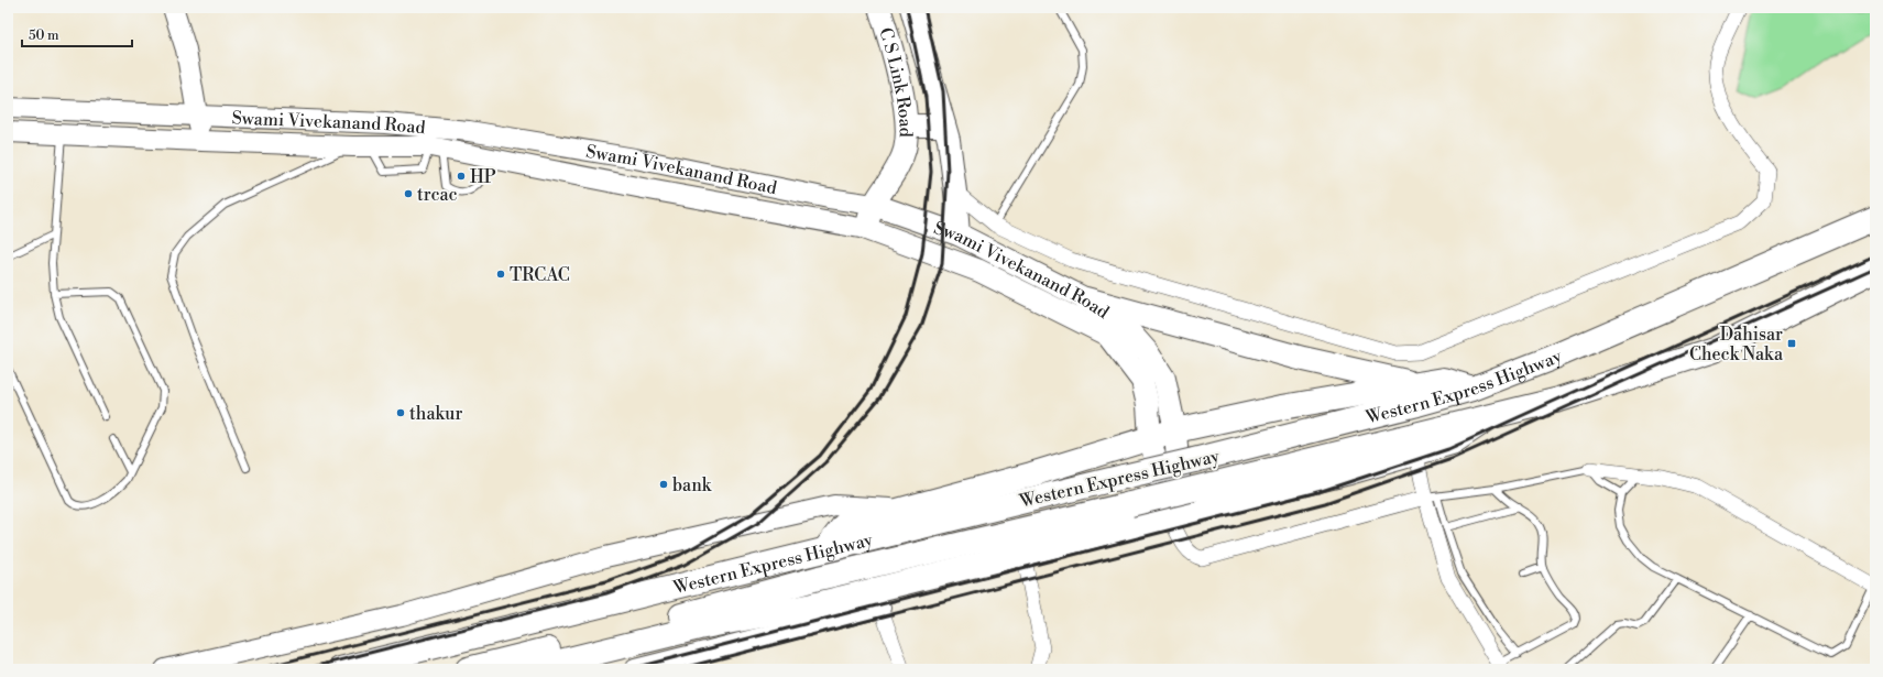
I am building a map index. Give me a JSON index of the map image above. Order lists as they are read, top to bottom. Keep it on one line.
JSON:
{"streets":{"highway":["Western Express Highway"],"main road":["C S Link Road","Swami Vivekanand Road"]},"crossings":[["C S Link Road","Swami Vivekanand Road"]],"places":{"other":["HP","trcac","TRCAC","thakur","bank"],"transit":["Dahisar Check Naka"]},"scale_bar":"50 m"}
